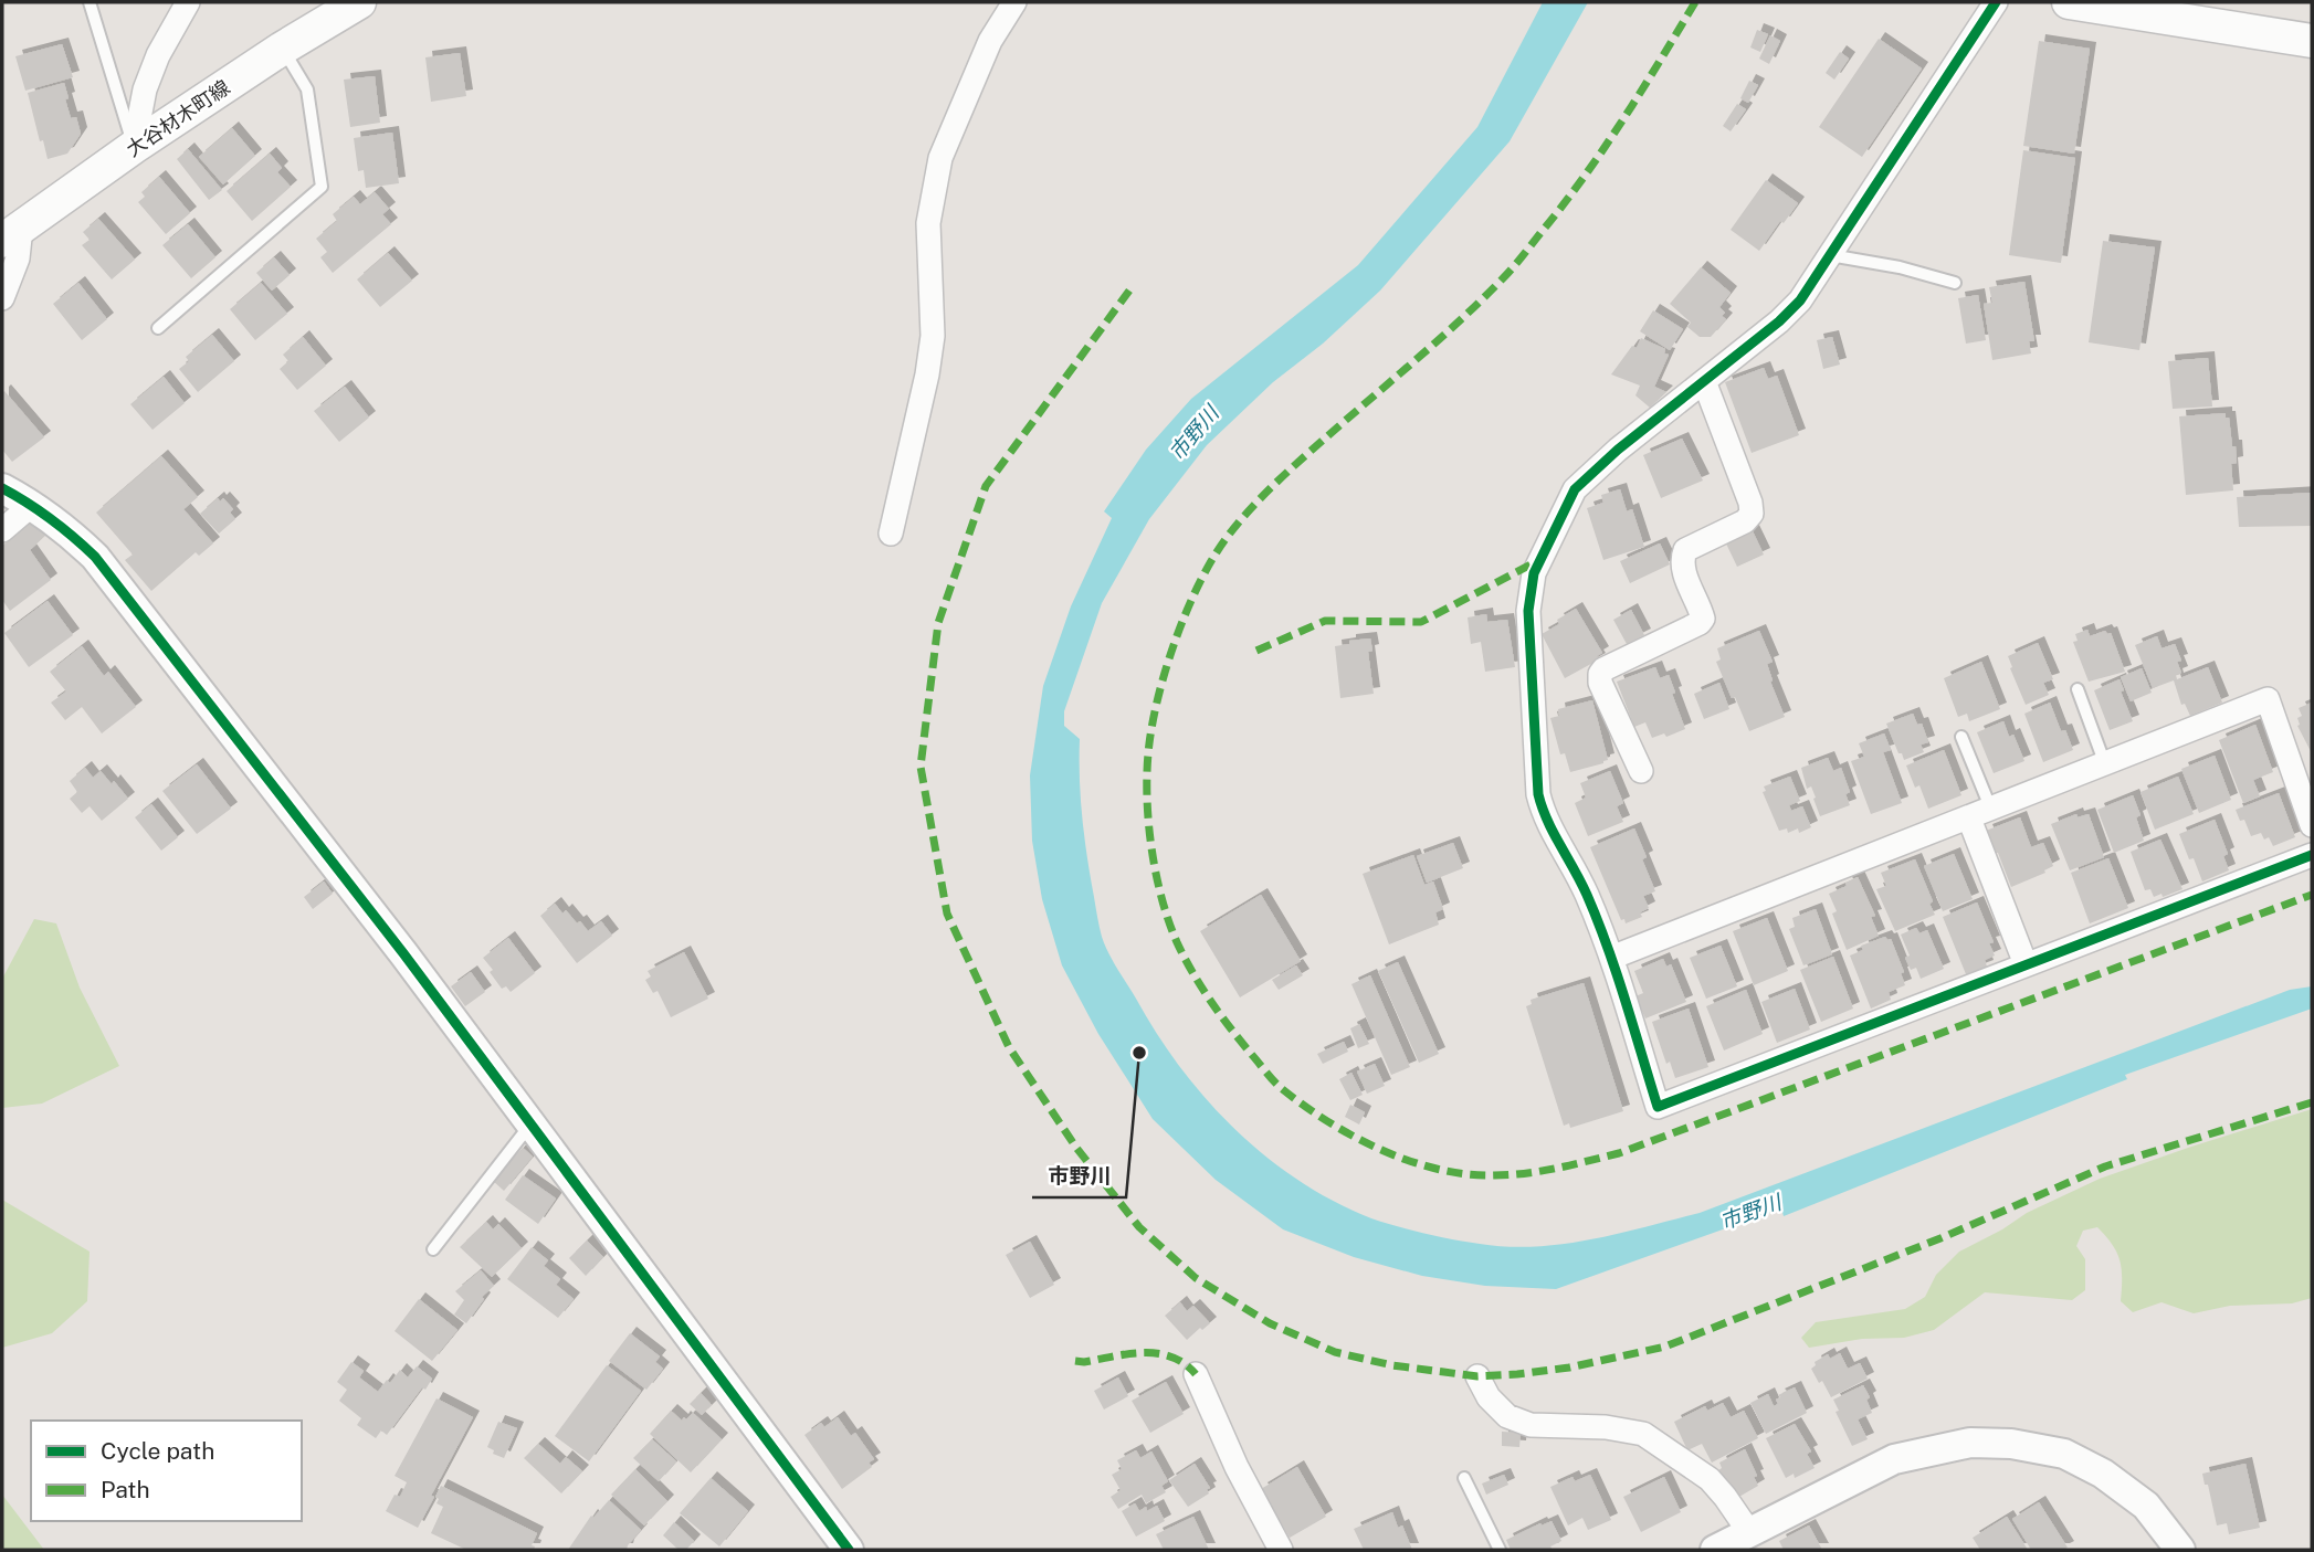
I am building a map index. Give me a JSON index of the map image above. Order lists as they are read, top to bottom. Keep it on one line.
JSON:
{"streets":{"main road":["大谷材木町線"]},"water":["市野川"],"places":["市野川"],"legend":["Cycle path","Path"]}
